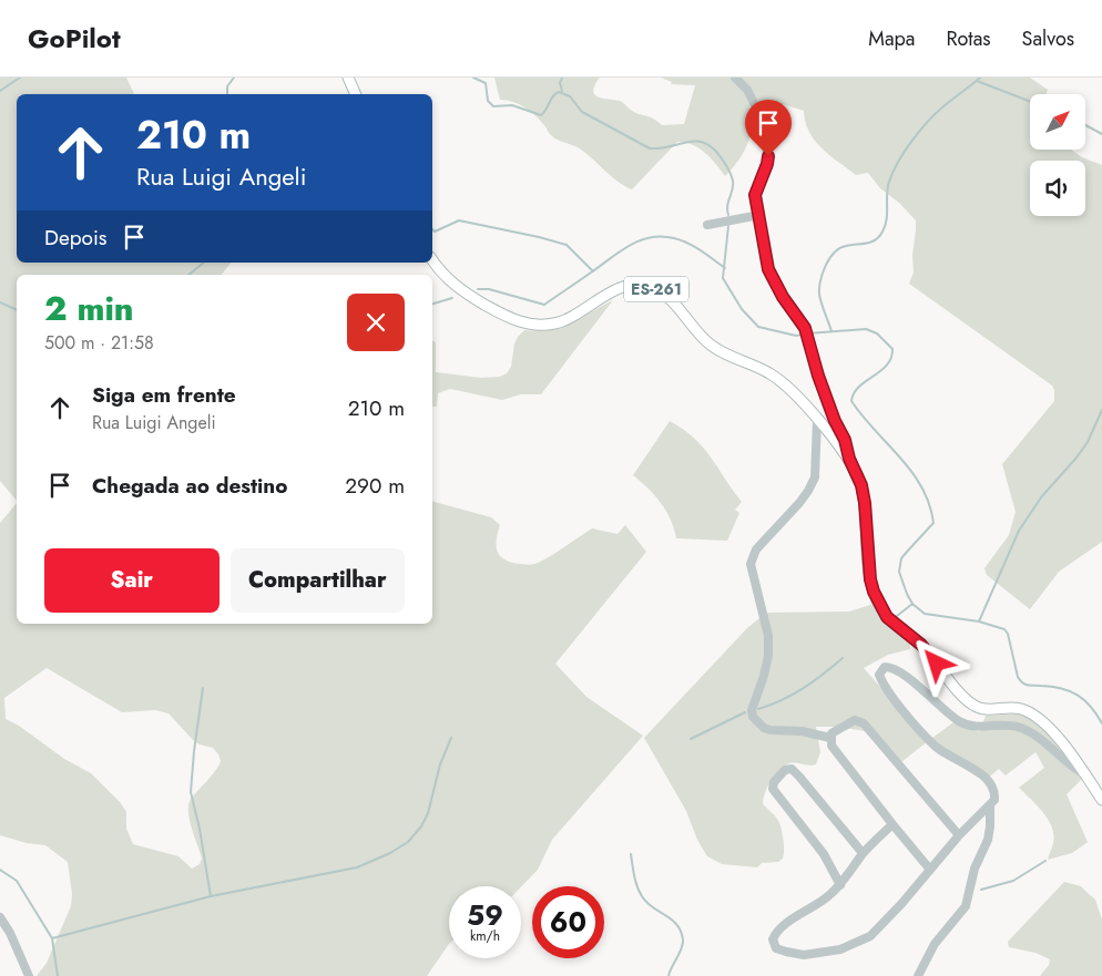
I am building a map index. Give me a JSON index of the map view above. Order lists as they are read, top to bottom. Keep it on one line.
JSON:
{"streets":{"main road":["ES-261"]},"north":"top right","page":{"header":"GoPilot","nav":["Mapa","Rotas","Salvos"],"turn":["210 m","Rua Luigi Angeli"],"then":"Depois","heading":["2 min","500 m · 21:58"],"list":[{"name":"Siga em frente","note":"Rua Luigi Angeli","value":"210 m"},{"name":"Chegada ao destino","value":"290 m"}],"buttons":["Sair","Compartilhar"],"speed":"59 km/h","limit":"60"}}
